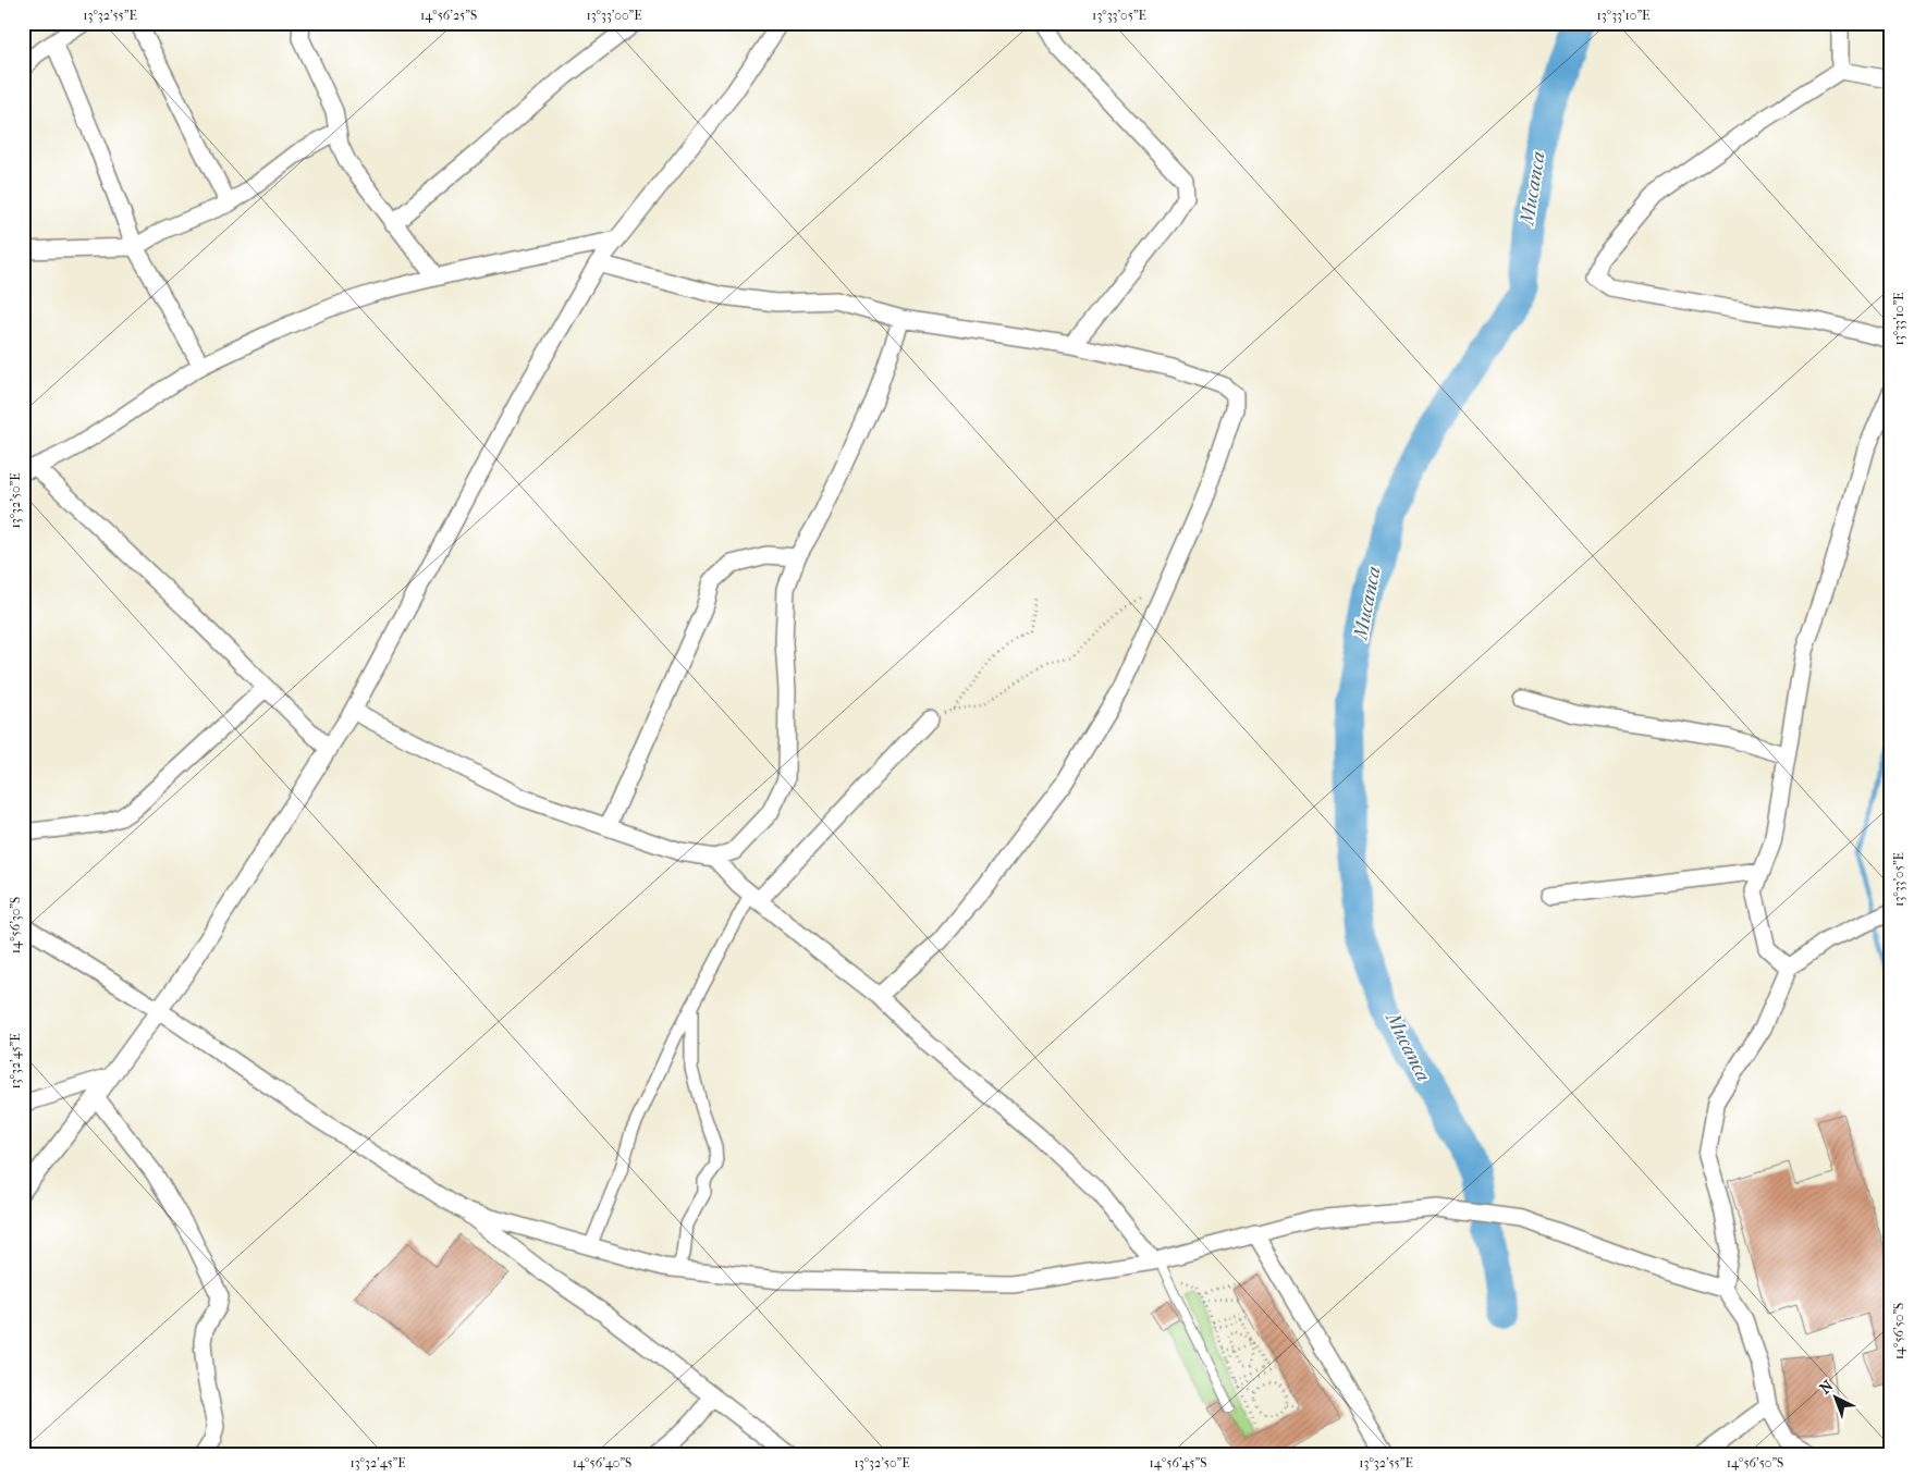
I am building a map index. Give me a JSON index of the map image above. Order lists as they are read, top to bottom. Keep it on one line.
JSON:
{"water":["Mucanca"],"north":"top left","coordinates":["13°32'55\"E","14°56'25\"S","13°33'00\"E","13°33'05\"E","13°33'10\"E","13°32'50\"E","14°56'30\"S","13°32'45\"E","14°56'50\"S","14°56'40\"S","14°56'45\"S"]}
